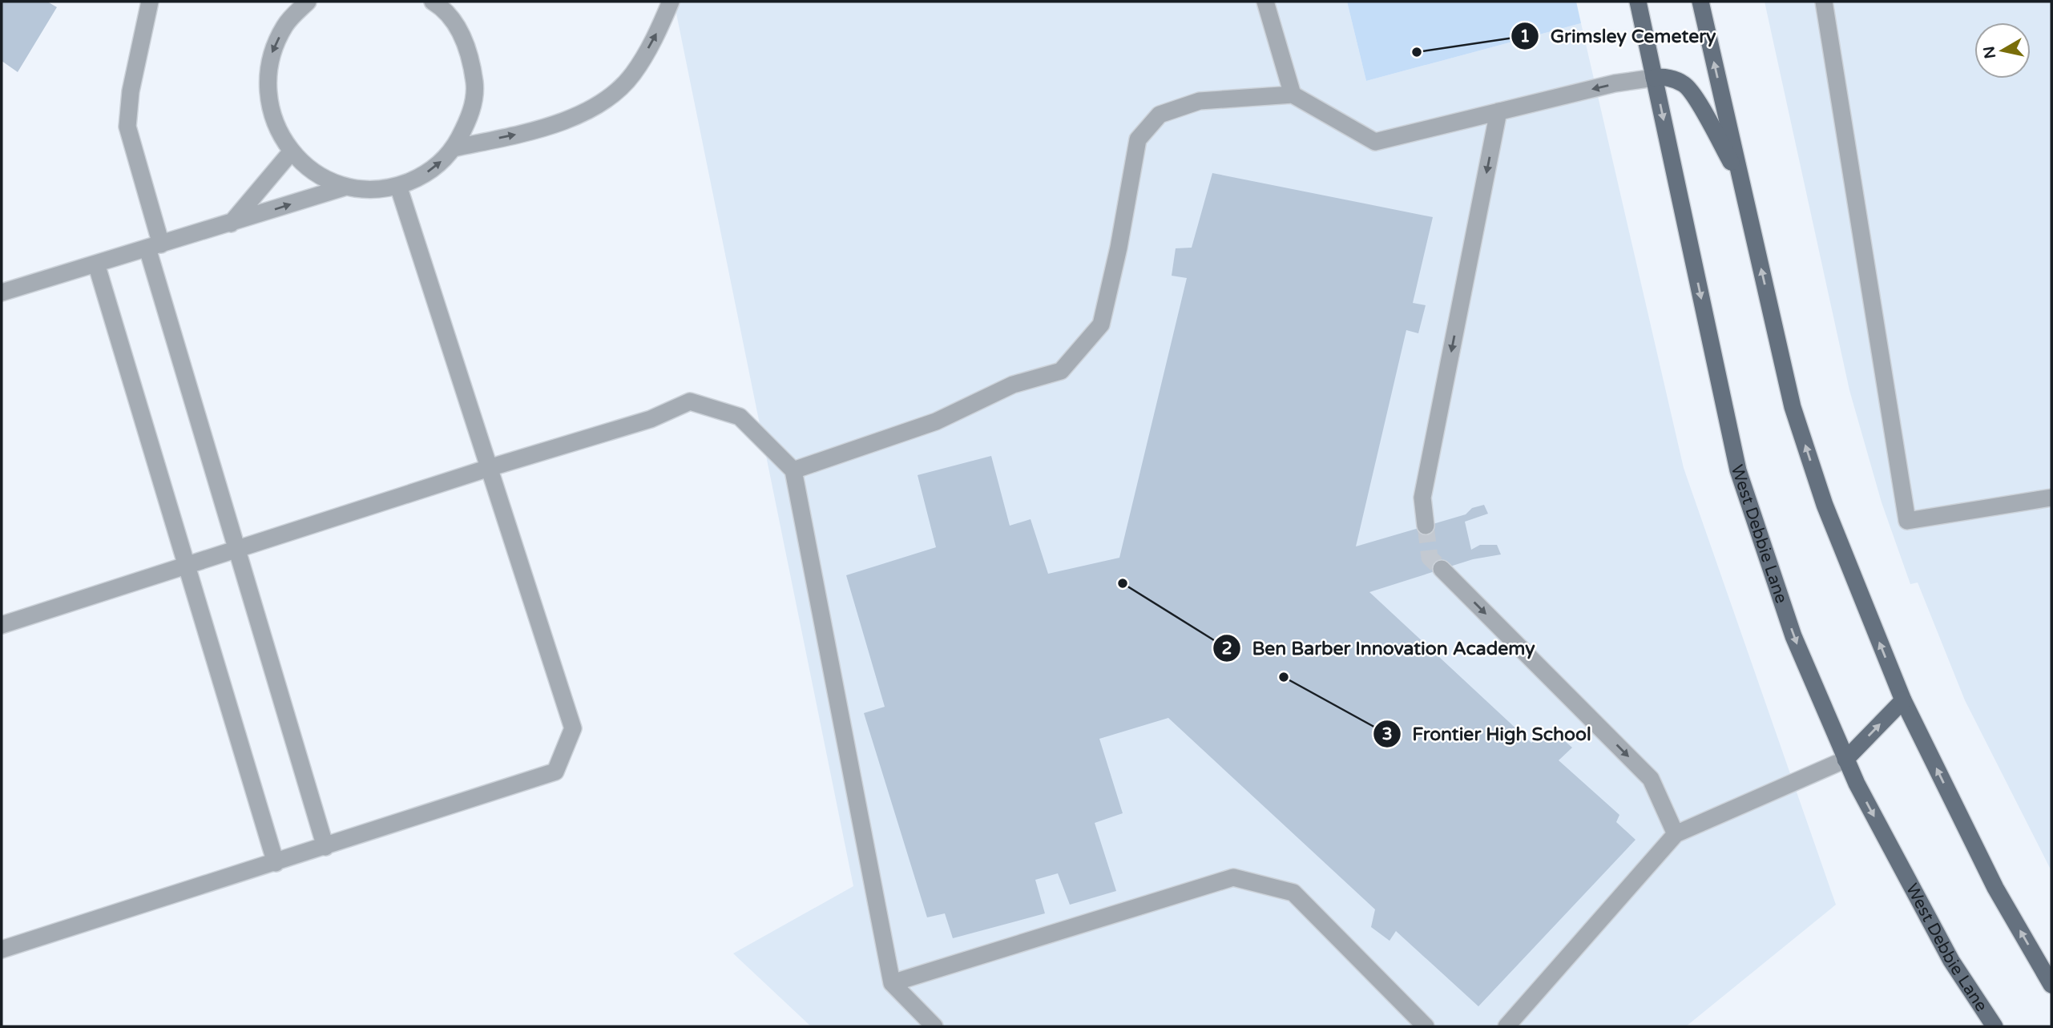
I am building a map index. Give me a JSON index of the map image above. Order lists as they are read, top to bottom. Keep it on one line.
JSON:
{"streets":{"main road":["West Debbie Lane"]},"places":["Grimsley Cemetery","Ben Barber Innovation Academy","Frontier High School"],"north":"left"}
